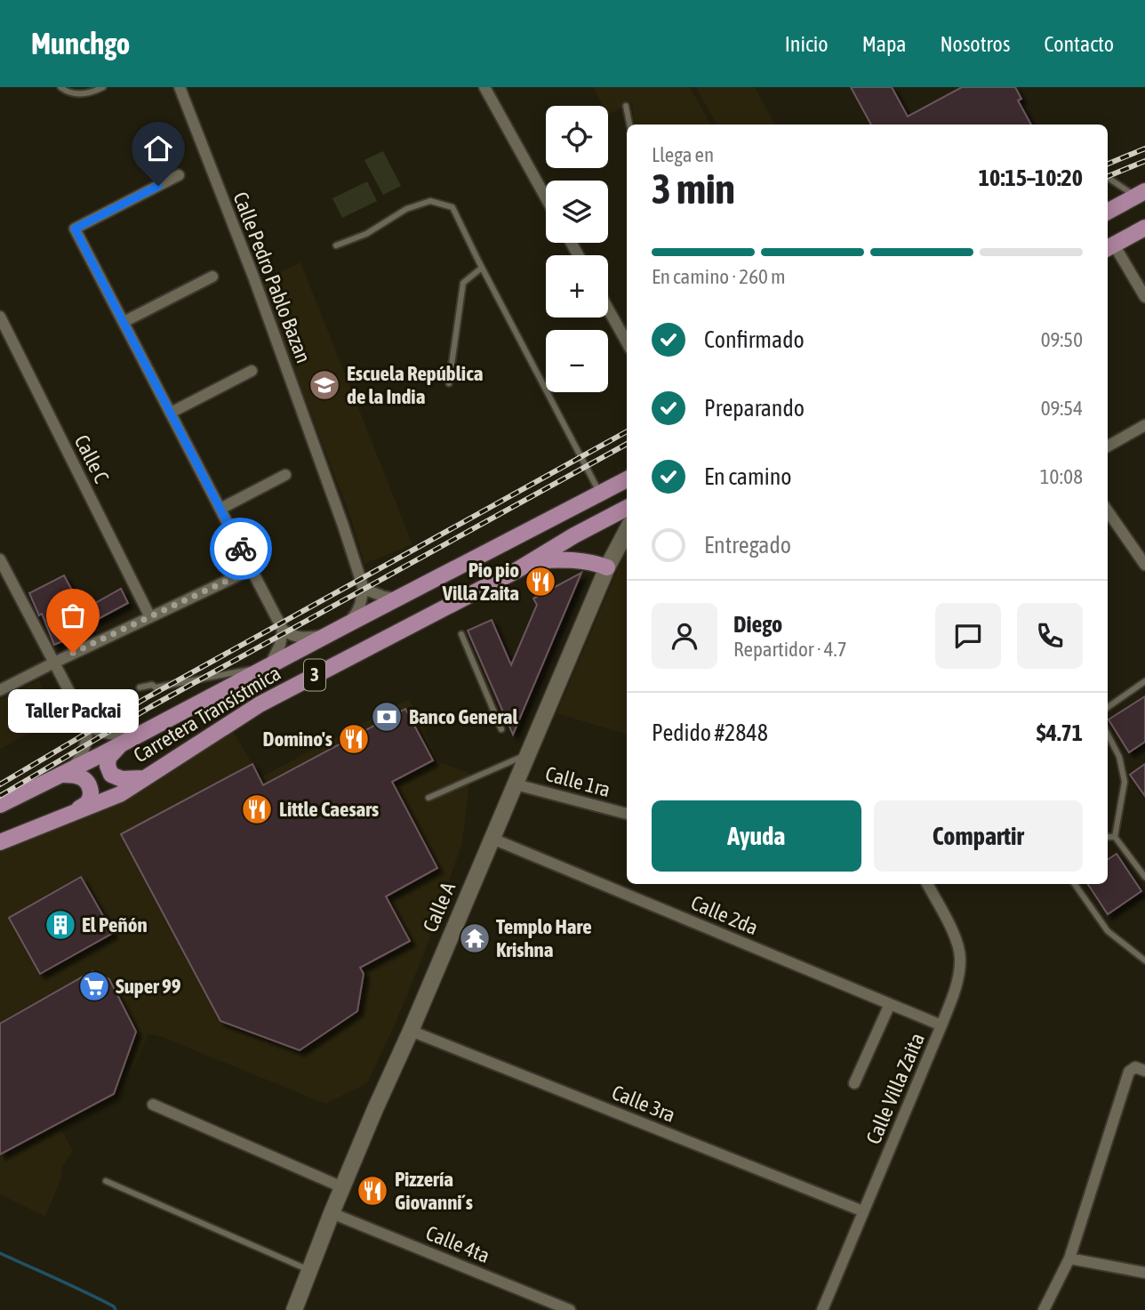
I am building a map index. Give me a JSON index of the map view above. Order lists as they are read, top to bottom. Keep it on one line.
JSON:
{"streets":{"main road":["3","Carretera Transístmica"],"street":["Calle Pedro Pablo Bazan","Calle C","Calle 1ra","Calle A","Calle 2da","Calle Villa Zaita","Calle 3ra","Calle 4ta"]},"crossings":[["Calle 1ra","Calle A"],["Calle A","Calle 2da"],["Calle A","Calle 3ra"],["Calle A","Calle 4ta"],["Calle 2da","Calle Villa Zaita"],["Calle Villa Zaita","Calle 3ra"]],"places":{"school or university":["Escuela República de la India"],"restaurant":["Pio pio Villa Zaita","Domino's","Little Caesars","Pizzería Giovanni´s"],"other":["Taller Packai"],"bank":["Banco General"],"building":["El Peñón"],"temple":["Templo Hare Krishna"],"supermarket":["Super 99"]},"page":{"header":"Munchgo","nav":["Inicio","Mapa","Nosotros","Contacto"],"map_buttons":["+","−"],"heading":["3 min","Llega en","10:15–10:20"],"panel":["Diego","Repartidor · 4.7","Pedido #2848","$4.71"],"bar":"En camino · 260 m","list":[["Confirmado","09:50"],["Preparando","09:54"],["En camino","10:08"],"Entregado"],"bubble":"Taller Packai","buttons":["Ayuda","Compartir"]}}
